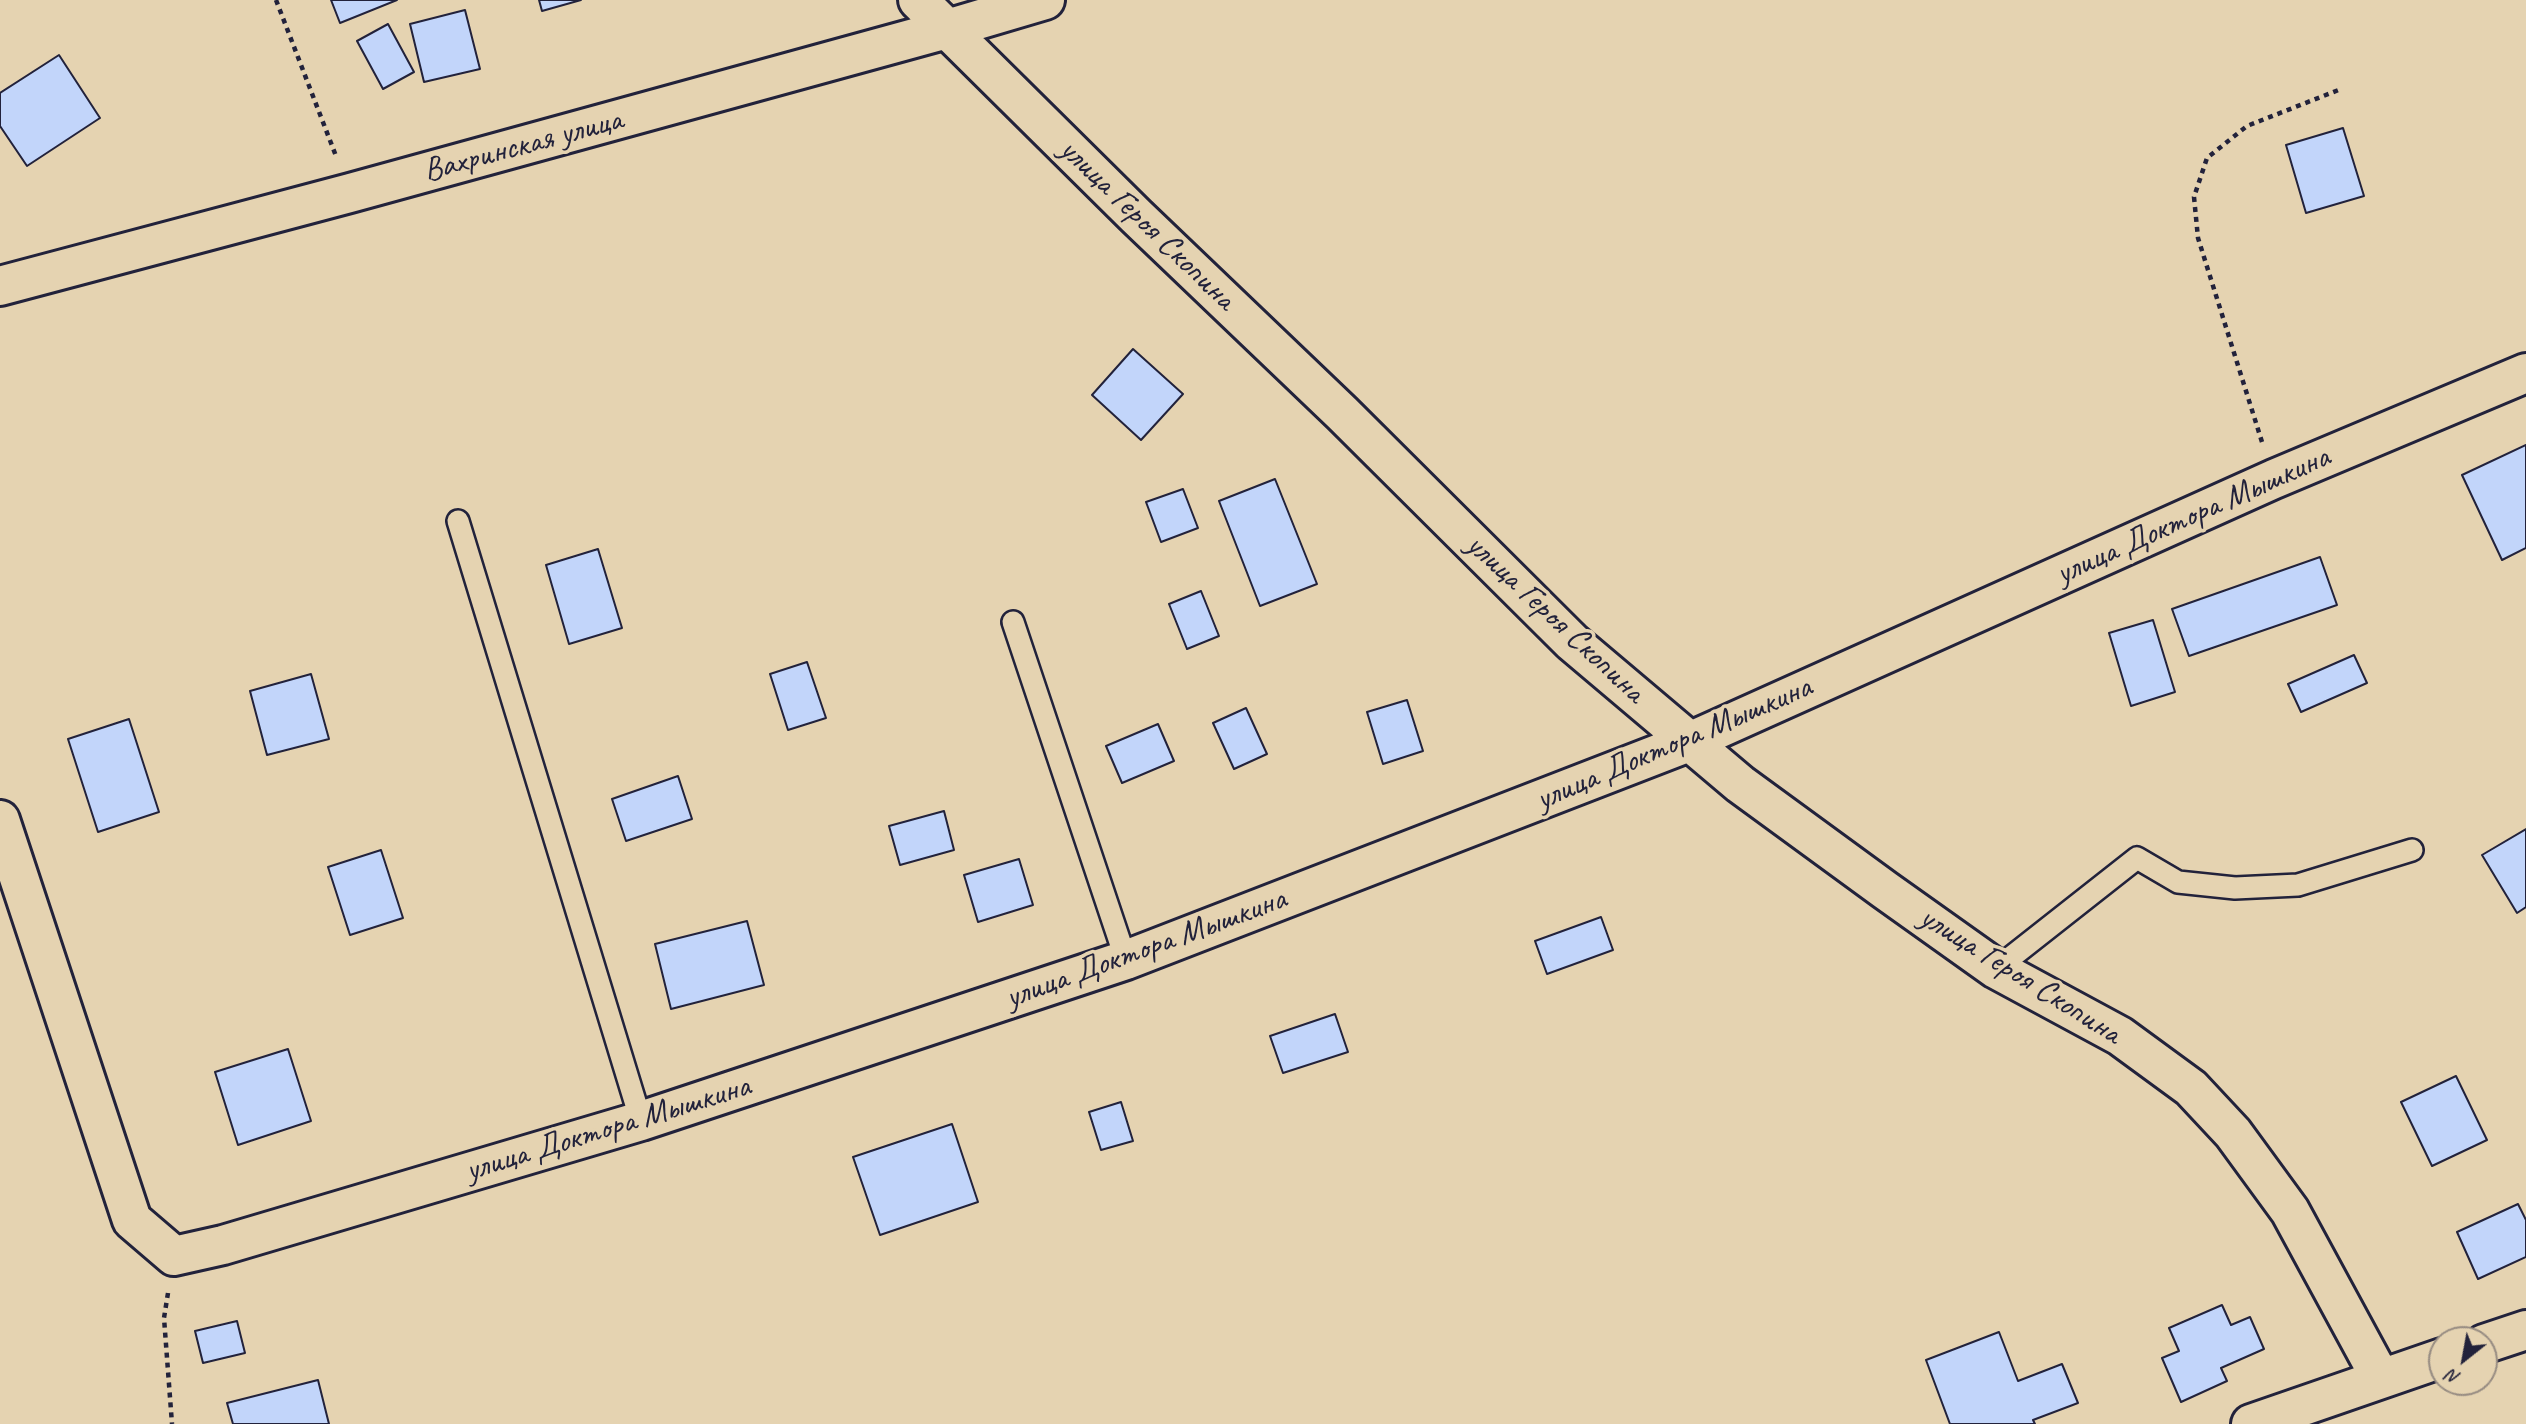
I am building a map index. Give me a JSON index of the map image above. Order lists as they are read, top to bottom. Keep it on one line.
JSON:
{"streets":{"street":["Вахринская улица","улица Героя Скопина","улица Доктора Мышкина"]},"crossings":[["Вахринская улица","улица Героя Скопина"],["улица Героя Скопина","улица Доктора Мышкина"]],"north":"bottom left"}
